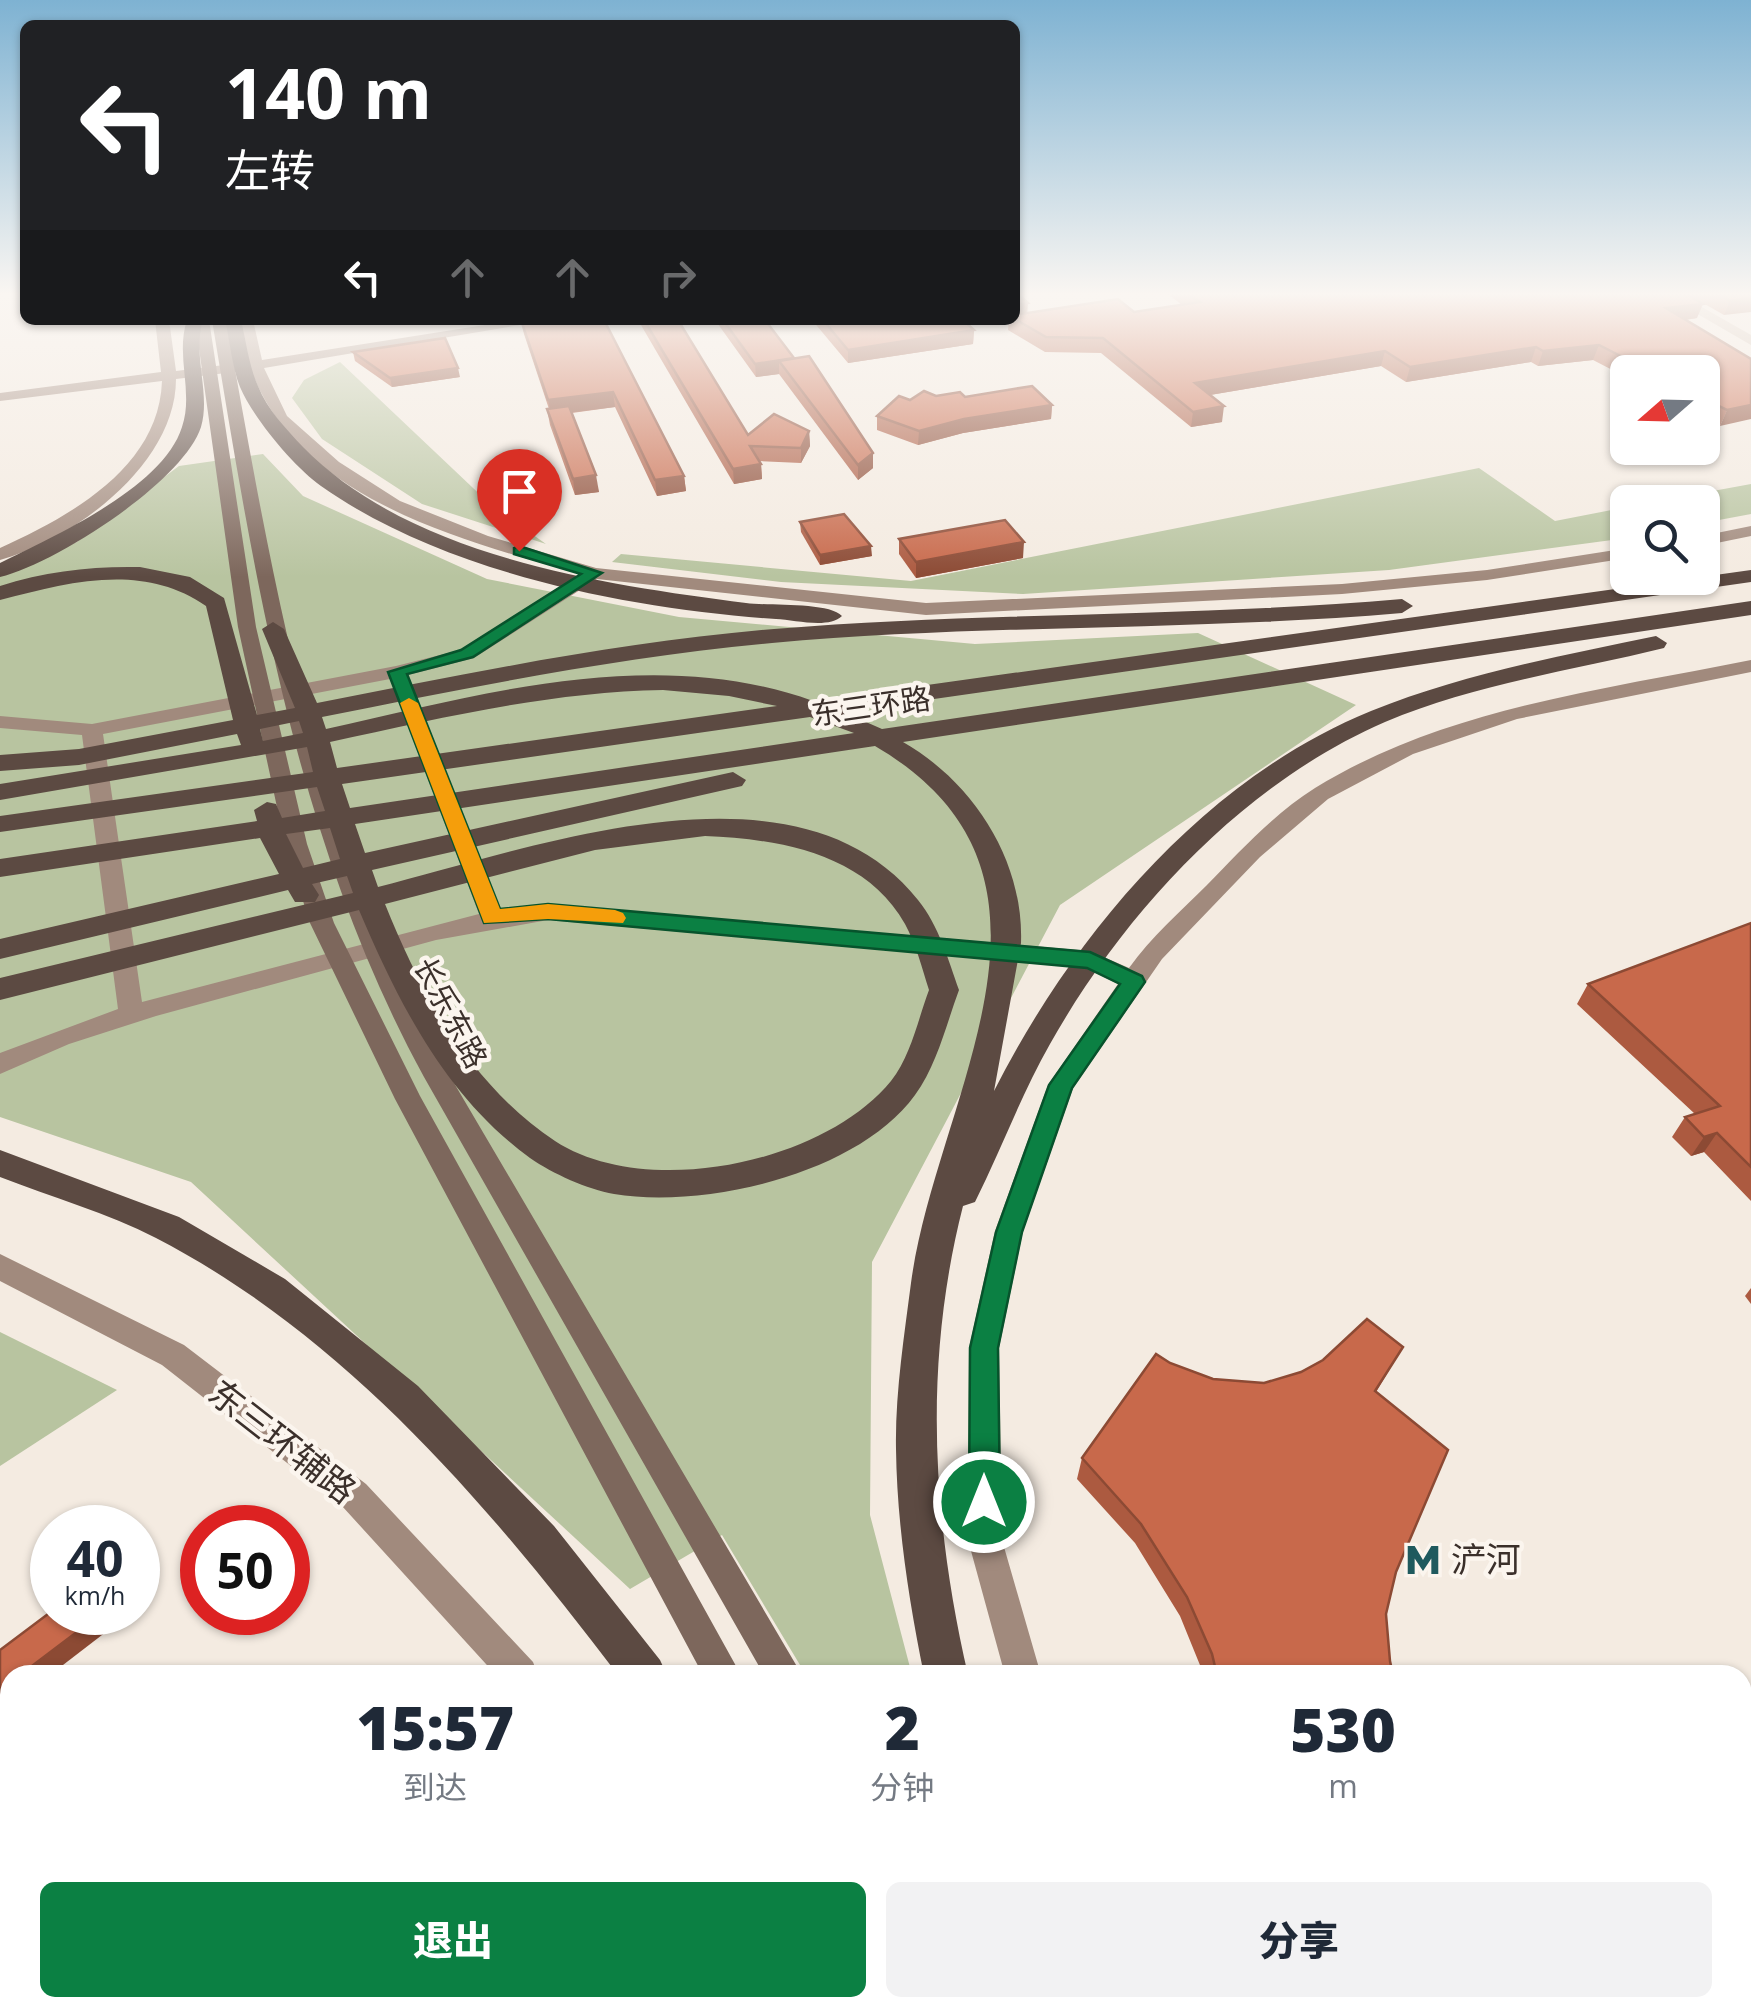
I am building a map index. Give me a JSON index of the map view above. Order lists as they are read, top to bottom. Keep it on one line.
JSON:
{"streets":{"highway":["东三环路"],"main road":["长乐东路","东三环辅路"]},"places":{"metro station":["浐河"]},"north":"left","page":{"turn":["140 m","左转"],"speed":"40 km/h","limit":"50","eta":["15:57","到达","2","分钟","530","m"],"buttons":["退出","分享"]}}
